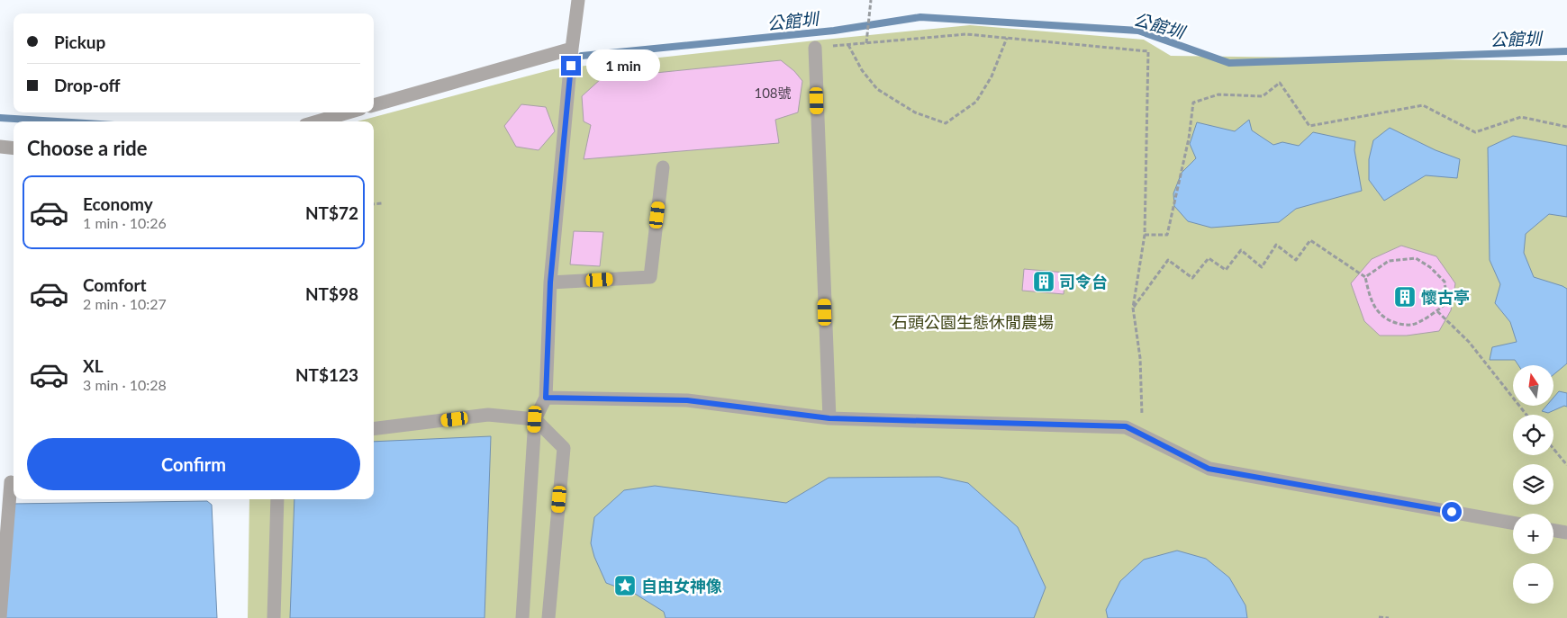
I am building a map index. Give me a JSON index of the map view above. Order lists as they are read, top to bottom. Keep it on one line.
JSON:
{"water":["公館圳"],"parks":["石頭公園生態休閒農場"],"places":{"building":["司令台","懷古亭"],"place":["自由女神像"]},"house_numbers":["108號"],"north":"top","page":{"banner":["Pickup","Drop-off"],"bubble":"1 min","heading":"Choose a ride","list":[{"name":"Economy","note":"1 min · 10:26","value":"NT$72"},{"name":"Comfort","note":"2 min · 10:27","value":"NT$98"},{"name":"XL","note":"3 min · 10:28","value":"NT$123"}],"map_buttons":["+","−"],"buttons":"Confirm"}}
